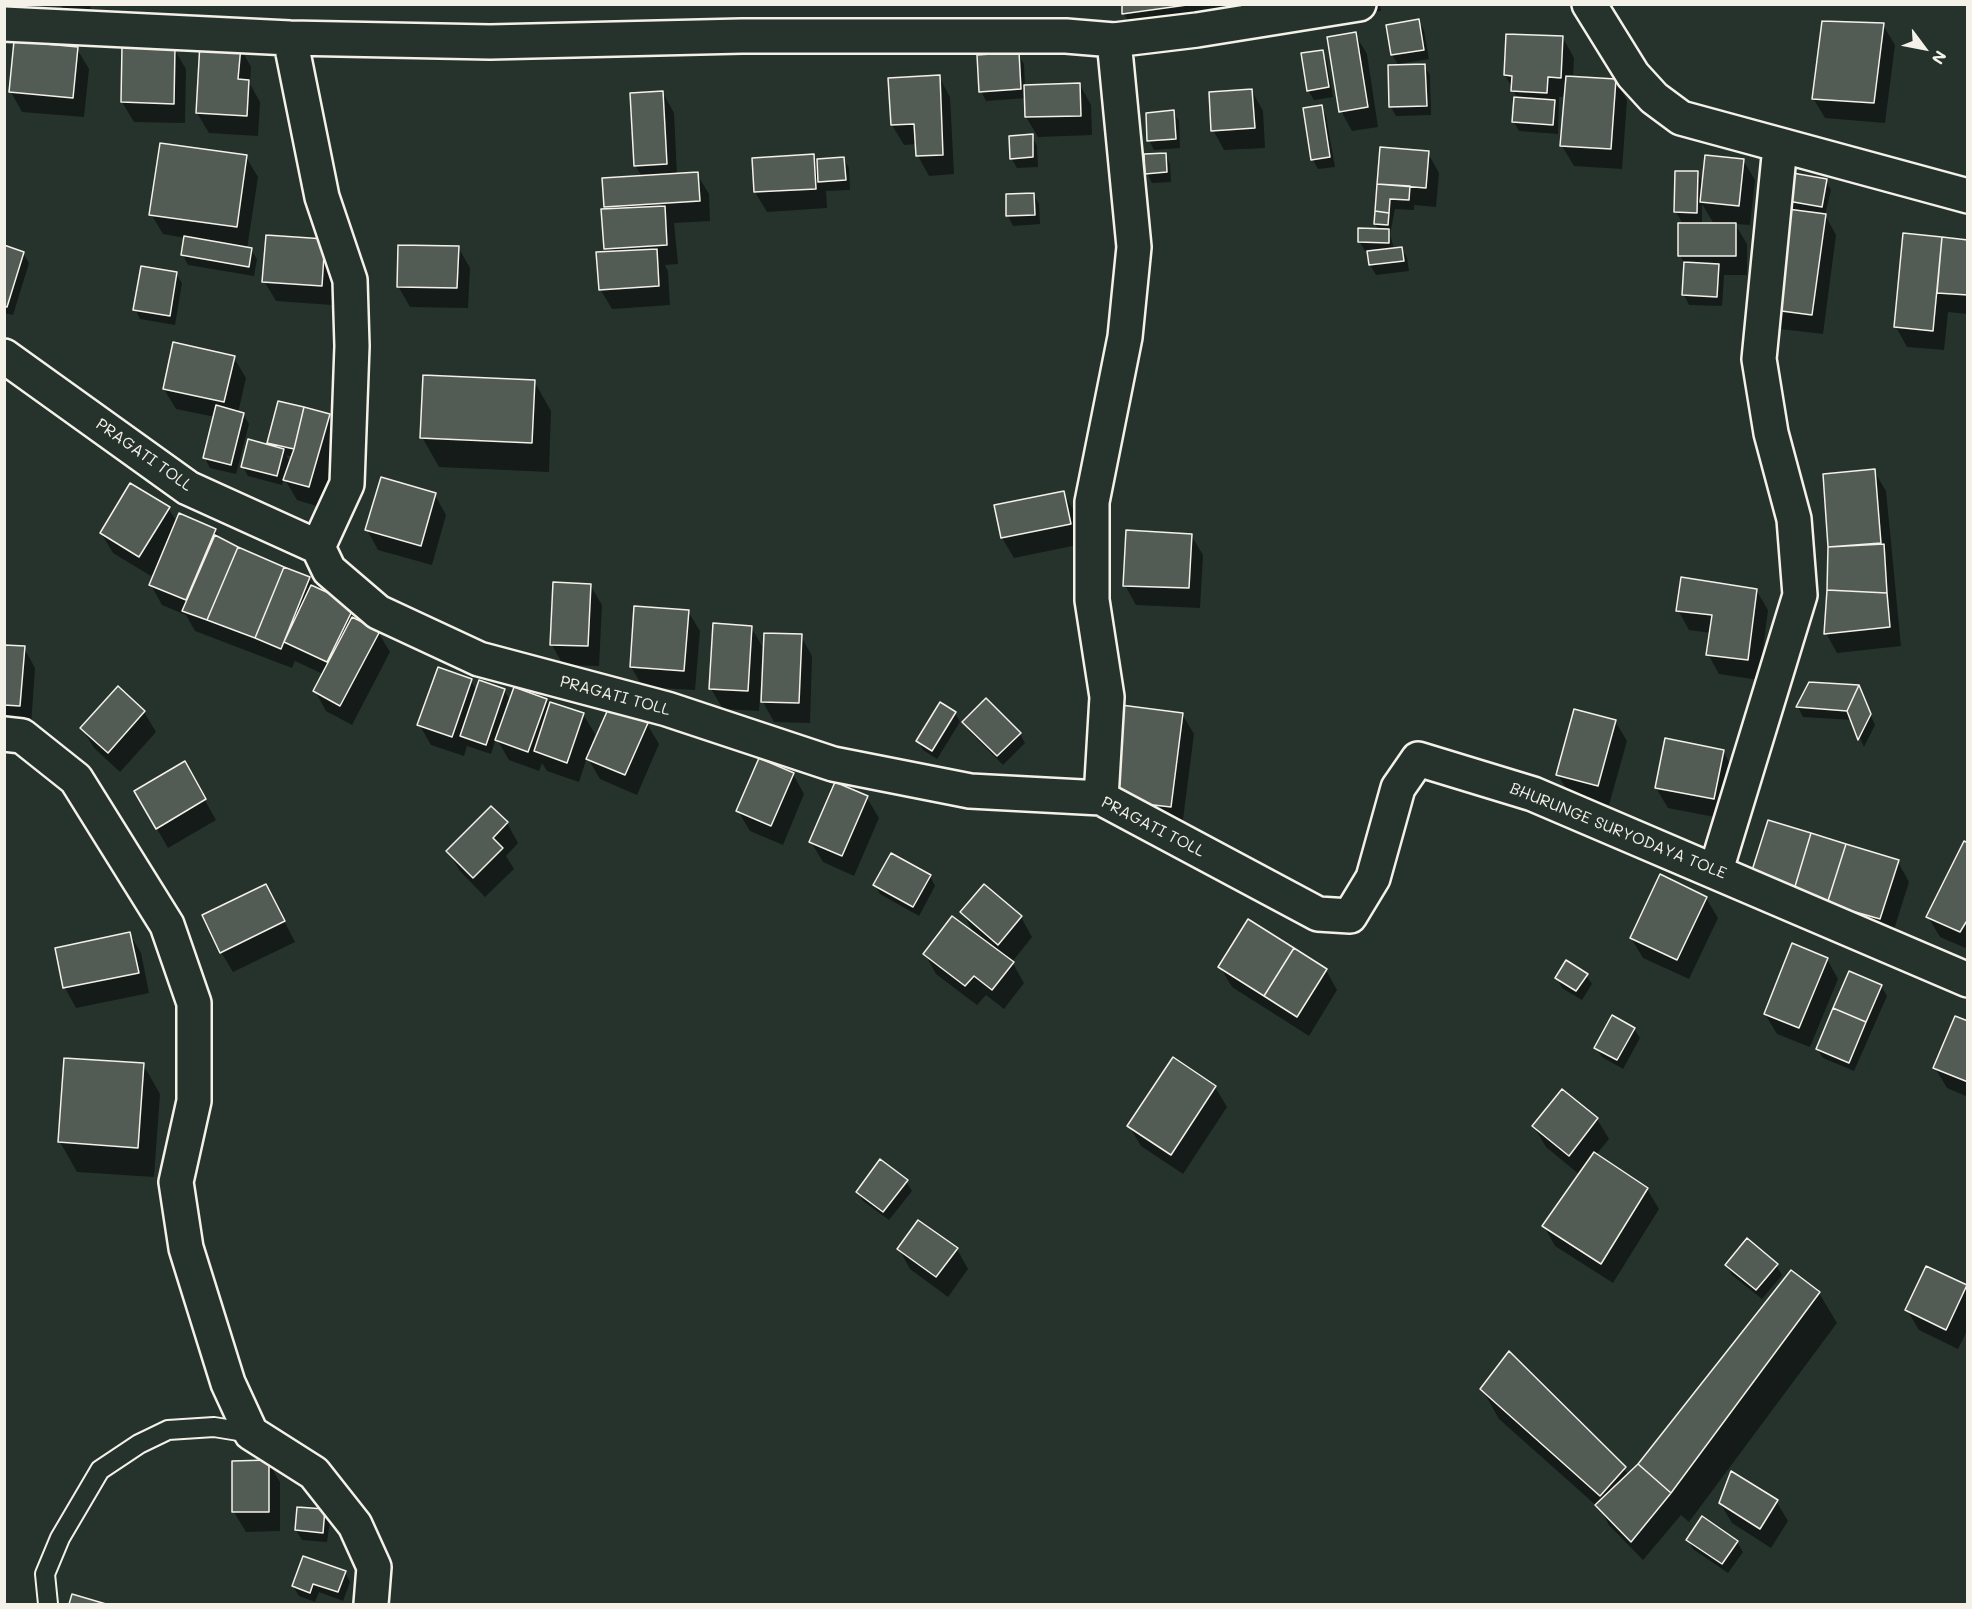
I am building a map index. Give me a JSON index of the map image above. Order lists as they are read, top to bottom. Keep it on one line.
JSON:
{"streets":{"street":["PRAGATI TOLL","BHURUNGE SURYODAYA TOLE"]},"crossings":[["PRAGATI TOLL","BHURUNGE SURYODAYA TOLE"]],"north":"bottom right"}
